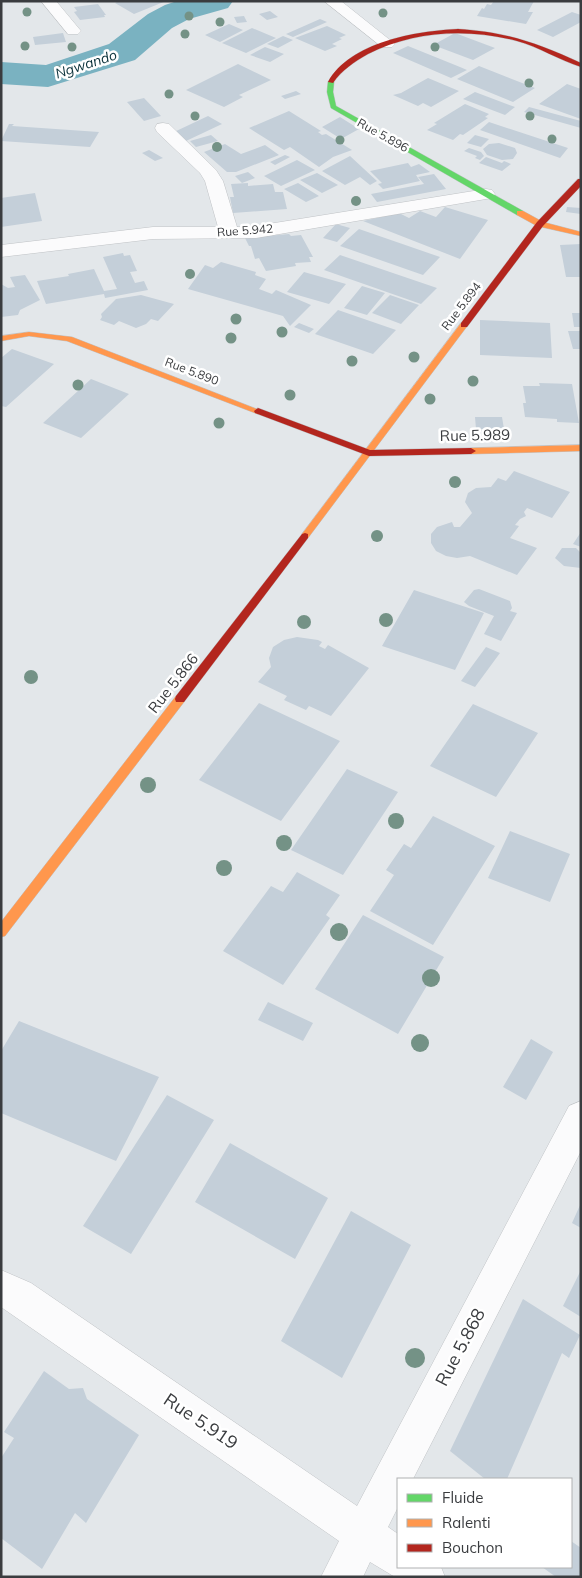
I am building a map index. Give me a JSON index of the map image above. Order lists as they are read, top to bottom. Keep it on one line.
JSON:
{"streets":{"street":["Rue 5.896","Rue 5.942","Rue 5.894","Rue 5.890","Rue 5.989","Rue 5.866","Rue 5.868","Rue 5.919"]},"crossings":[["Rue 5.896","Rue 5.942"],["Rue 5.896","Rue 5.894"],["Rue 5.894","Rue 5.890"],["Rue 5.894","Rue 5.989"],["Rue 5.894","Rue 5.866"],["Rue 5.890","Rue 5.989"],["Rue 5.890","Rue 5.866"],["Rue 5.989","Rue 5.866"],["Rue 5.868","Rue 5.919"]],"water":["Ngwando"],"legend":["Fluide","Ralenti","Bouchon"]}
